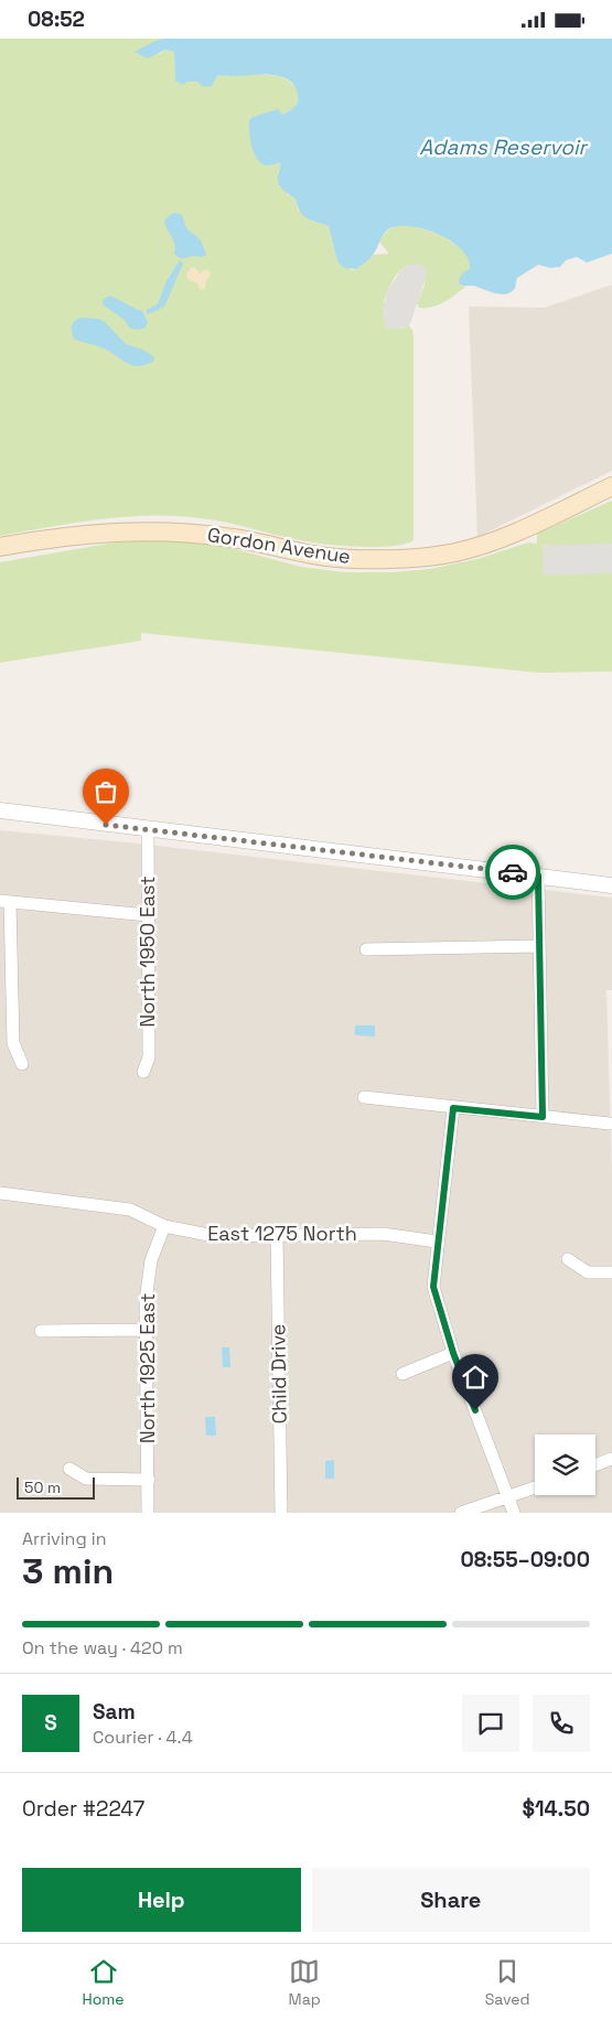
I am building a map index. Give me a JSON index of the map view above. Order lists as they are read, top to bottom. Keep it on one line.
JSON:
{"streets":{"main road":["Gordon Avenue"],"street":["North 1950 East","East 1275 North","North 1925 East","Child Drive"]},"crossings":[["East 1275 North","North 1925 East"],["East 1275 North","Child Drive"]],"water":["Adams Reservoir"],"scale_bar":"50 m","page":{"status":"08:52","scale":"50 m","heading":["3 min","Arriving in","08:55–09:00"],"panel":["Sam","Courier · 4.4","Order #2247","$14.50"],"bar":"On the way · 420 m","round":"S","buttons":["Help","Share"],"tabs":["Home","Map","Saved"]}}
